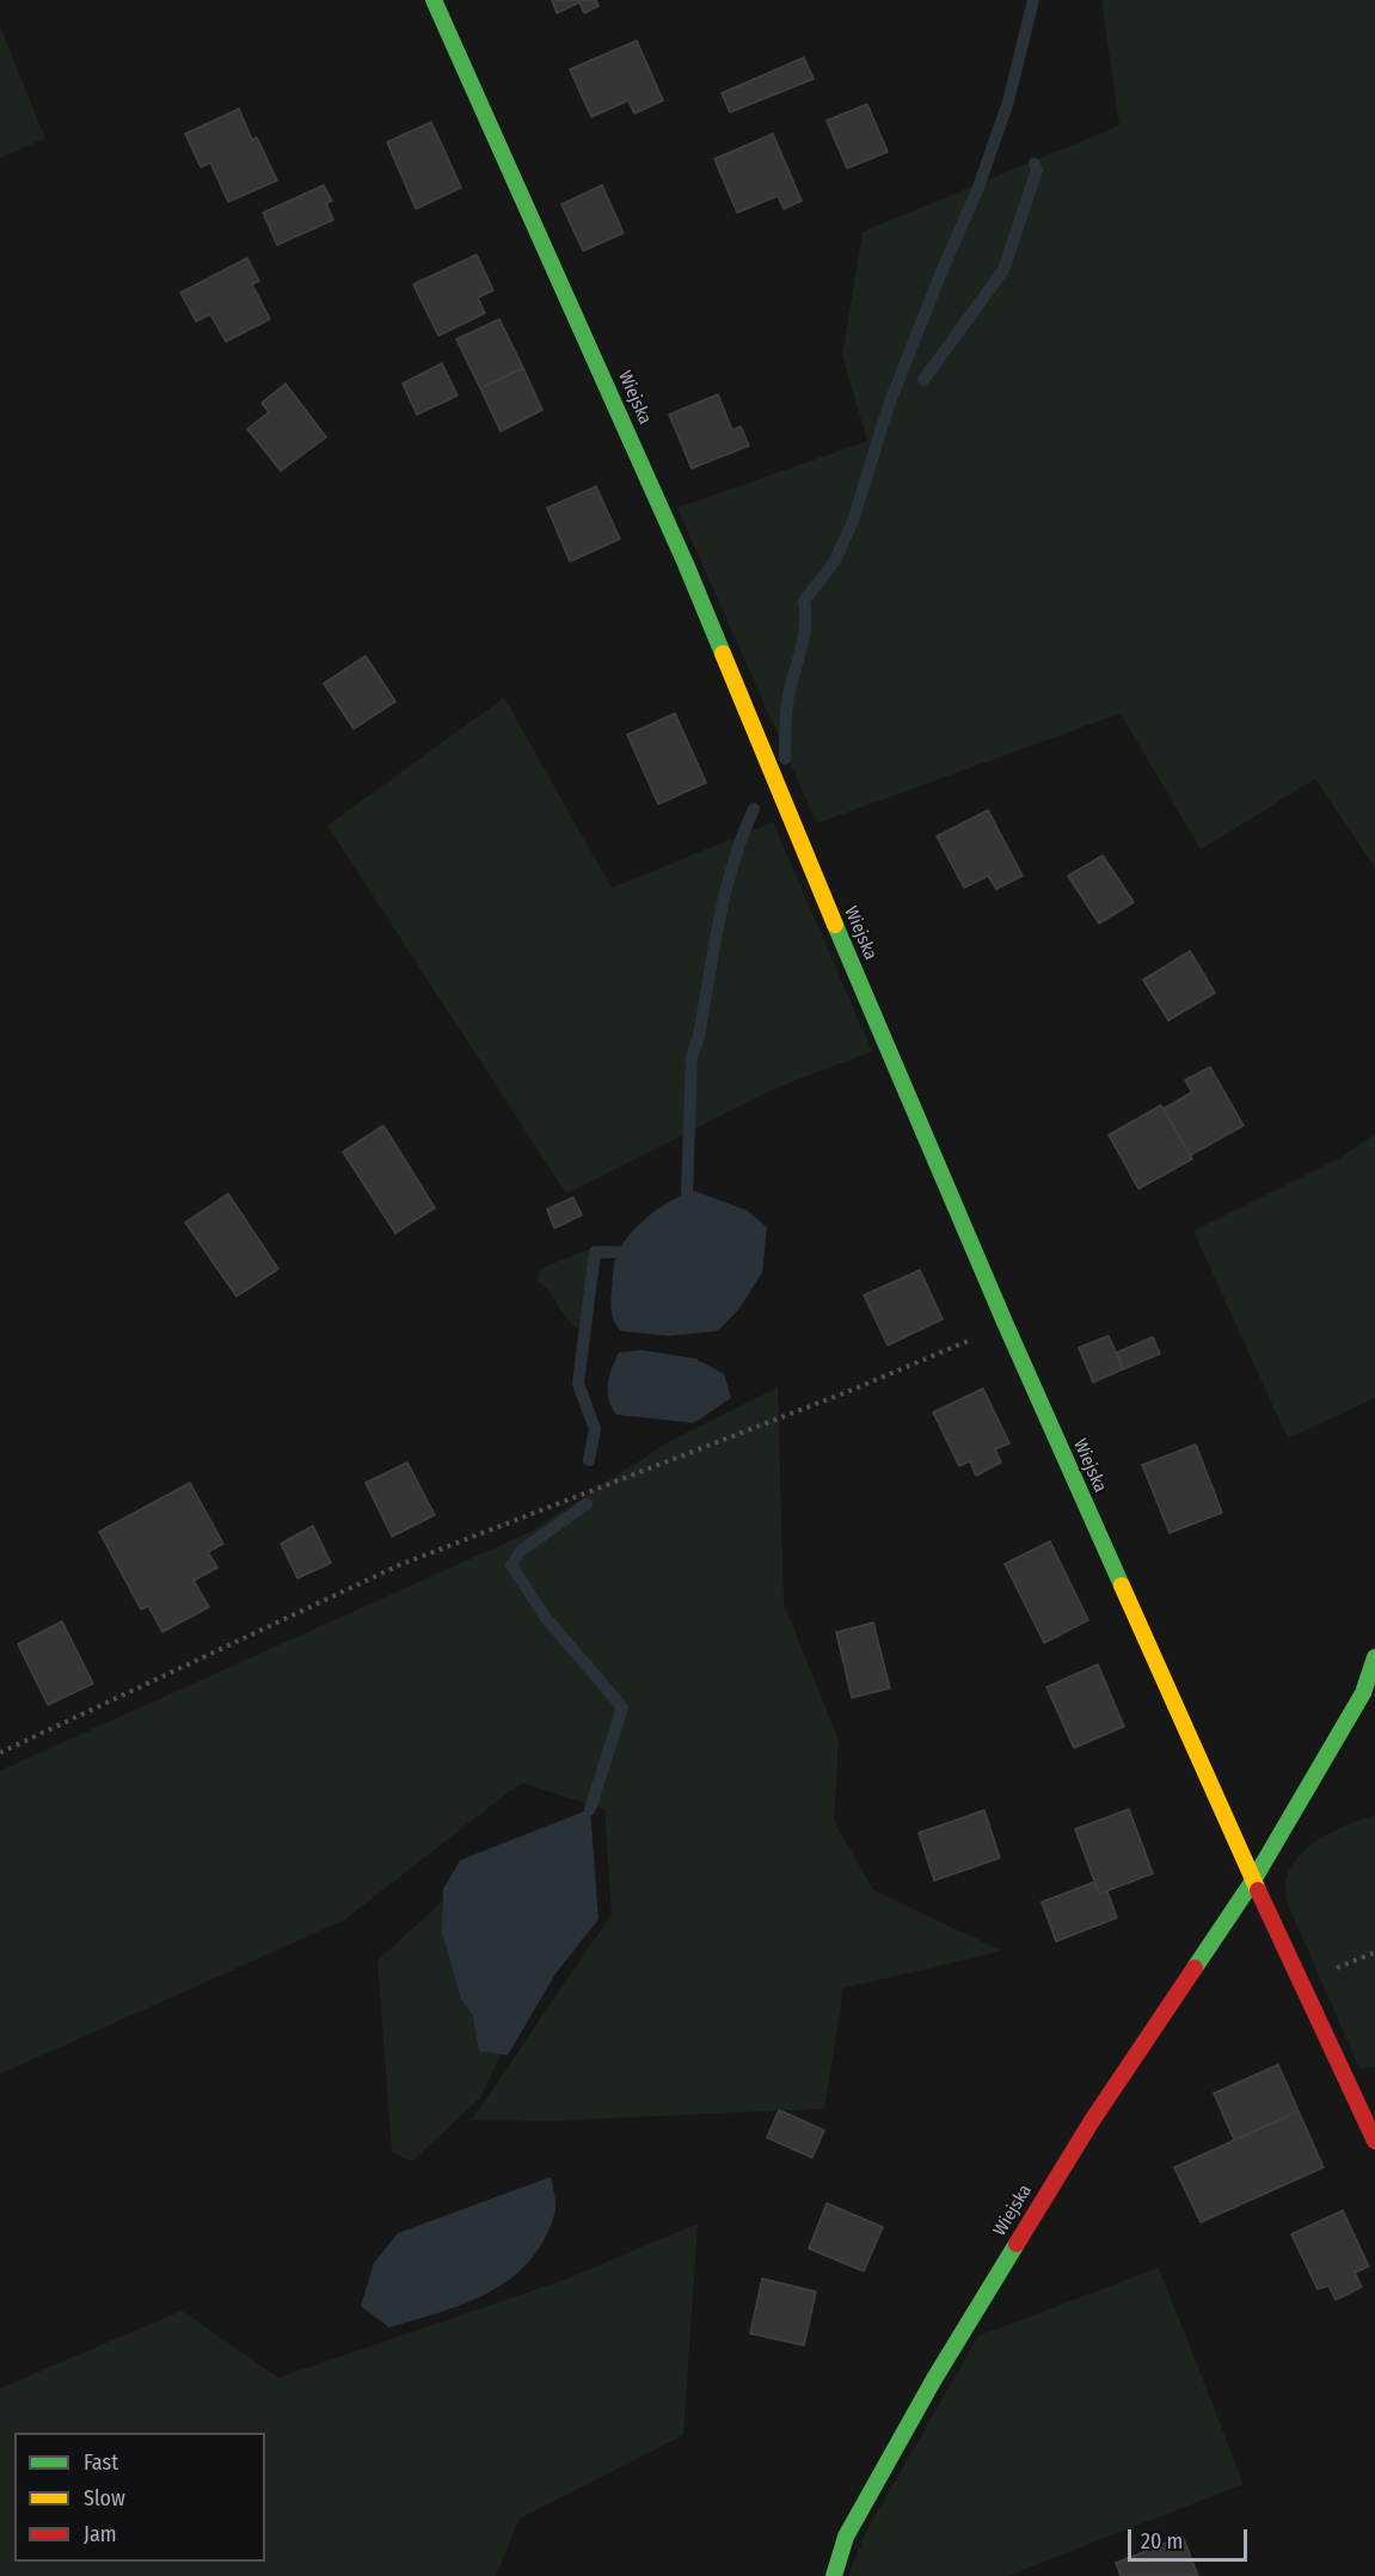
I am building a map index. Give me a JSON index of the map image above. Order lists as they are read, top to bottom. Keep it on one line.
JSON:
{"streets":{"street":["Wiejska"]},"legend":["Fast","Slow","Jam"],"scale_bar":"20 m"}
